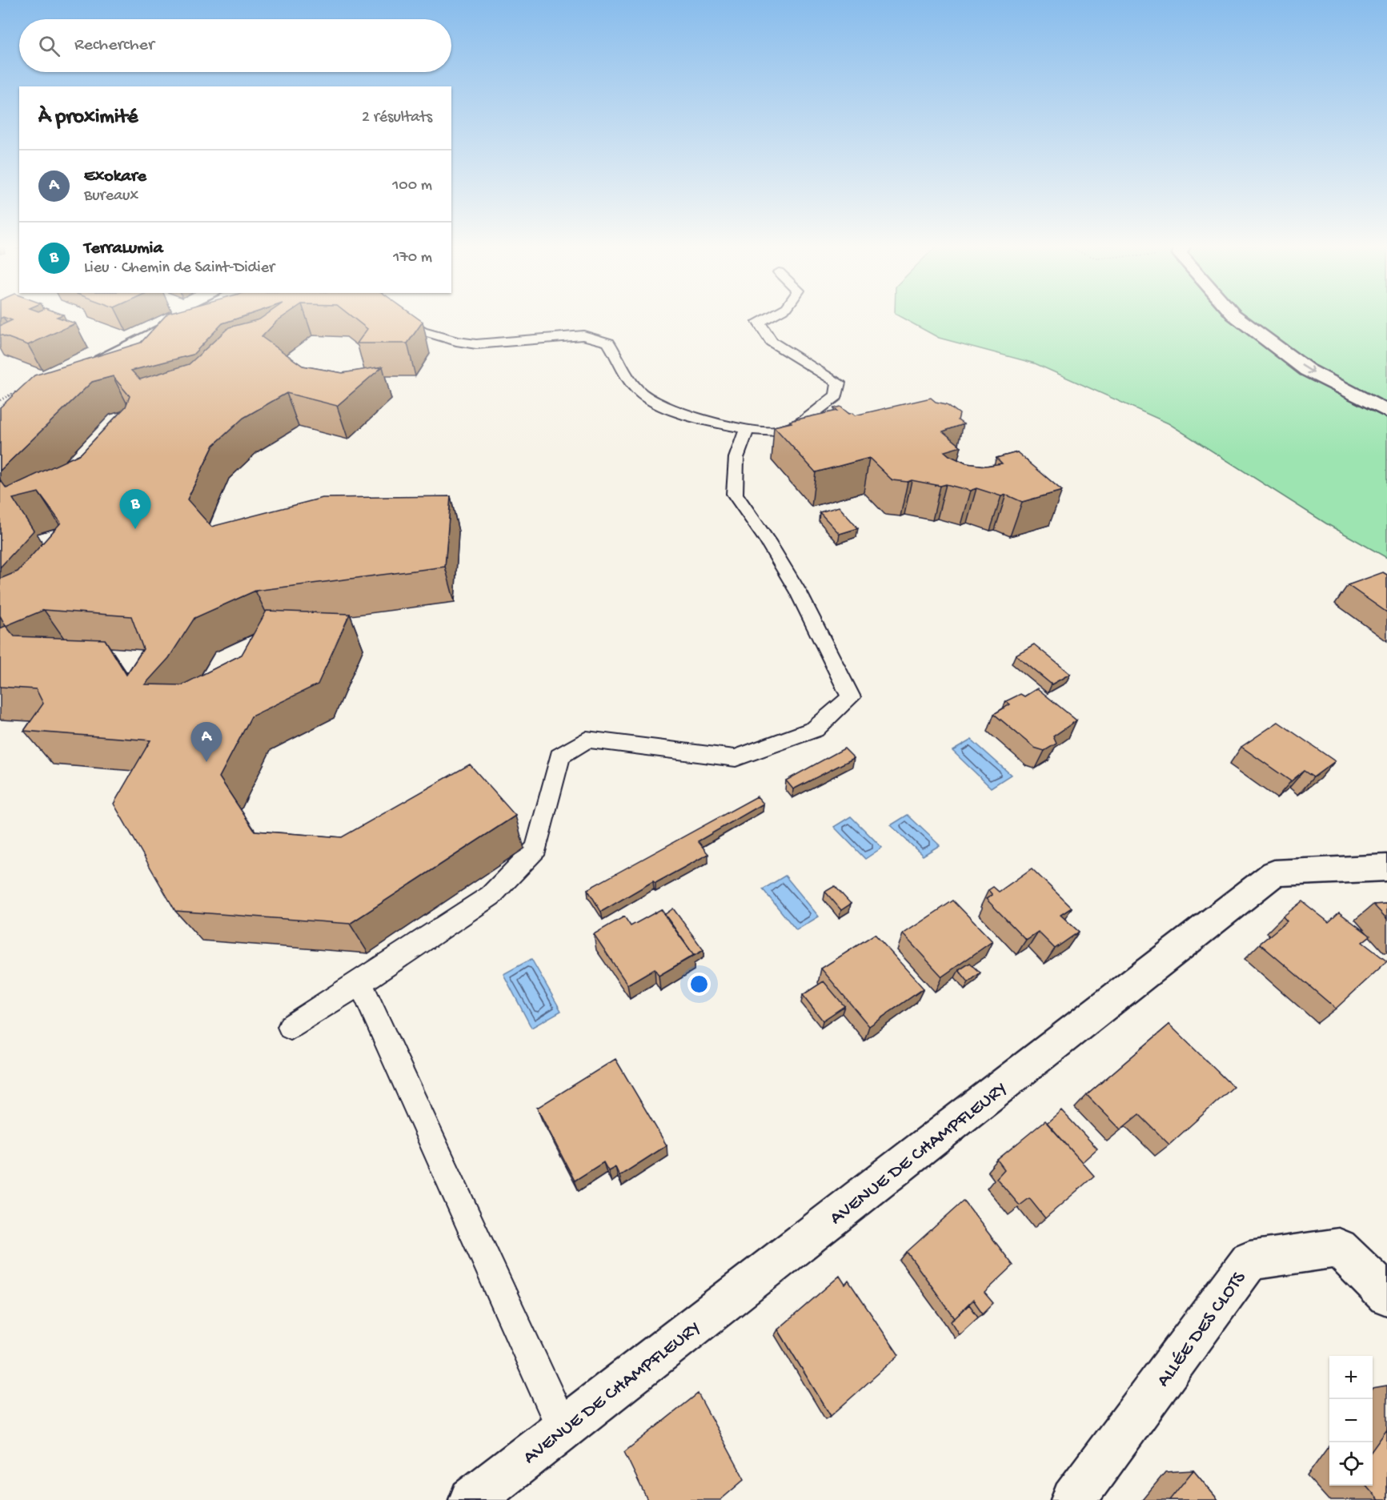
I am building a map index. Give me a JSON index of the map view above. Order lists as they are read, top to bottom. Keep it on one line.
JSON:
{"streets":{"street":["AVENUE DE CHAMPFLEURY","ALLÉE DES CLOTS"]},"page":{"search":"Rechercher","heading":["À proximité","2 résultats"],"list":[{"mark":"A","name":"Exokare","note":"Bureaux","value":"100 m"},{"mark":"B","name":"TerraLumia","note":"Lieu · Chemin de Saint-Didier","value":"170 m"}],"pins":["B","A"],"map_buttons":["+","−"]}}
